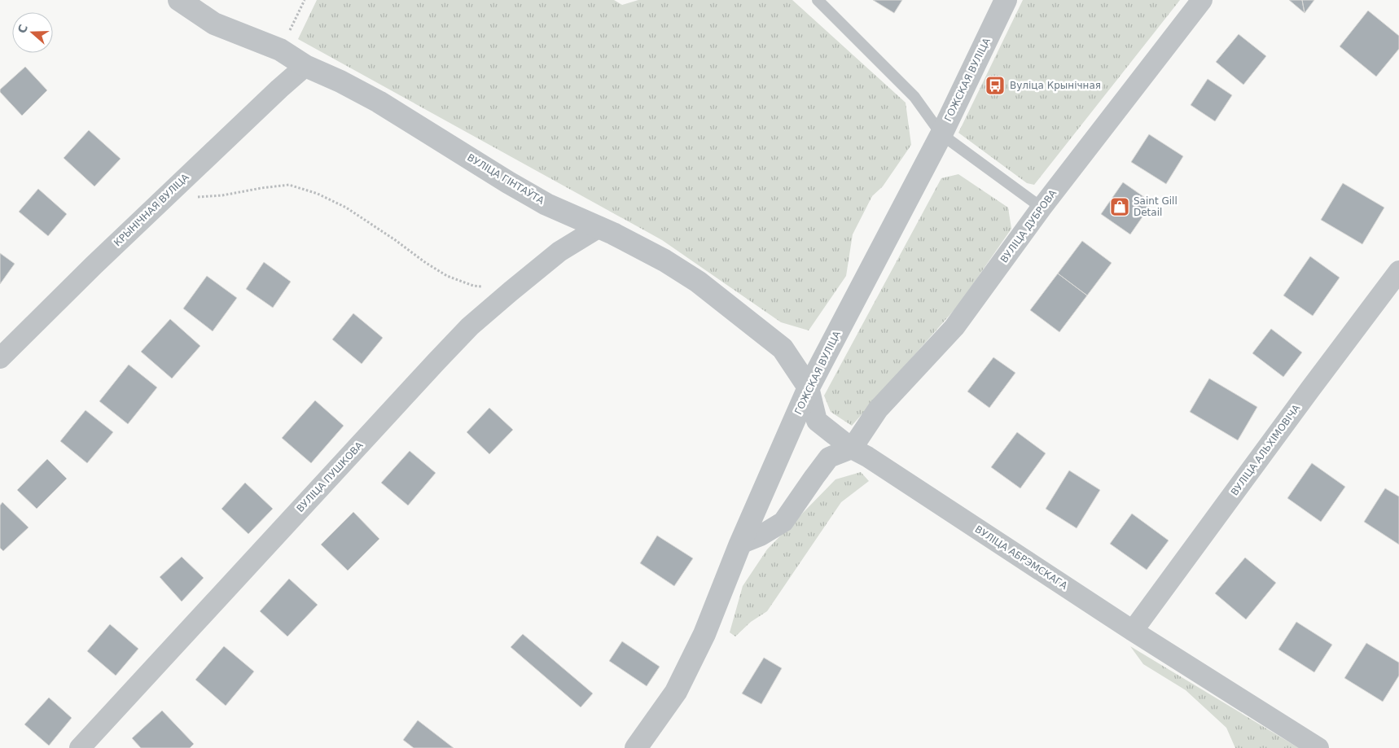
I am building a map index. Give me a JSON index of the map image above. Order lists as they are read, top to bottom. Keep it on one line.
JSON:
{"streets":{"street":["ГОЖСКАЯ ВУЛІЦА","ВУЛІЦА ГІНТАЎТА","КРЫНІЧНАЯ ВУЛІЦА","ВУЛІЦА ДУБРОВА","ВУЛІЦА АЛЬХІМОВІЧА","ВУЛІЦА ПУШКОВА","ВУЛІЦА АБРЭМСКАГА"]},"crossings":[["ГОЖСКАЯ ВУЛІЦА","ВУЛІЦА ГІНТАЎТА"],["ГОЖСКАЯ ВУЛІЦА","ВУЛІЦА АБРЭМСКАГА"],["ВУЛІЦА ГІНТАЎТА","КРЫНІЧНАЯ ВУЛІЦА"],["ВУЛІЦА ГІНТАЎТА","ВУЛІЦА ПУШКОВА"],["ВУЛІЦА ГІНТАЎТА","ВУЛІЦА АБРЭМСКАГА"],["ВУЛІЦА ДУБРОВА","ВУЛІЦА АБРЭМСКАГА"],["ВУЛІЦА АЛЬХІМОВІЧА","ВУЛІЦА АБРЭМСКАГА"]],"places":{"bus stop":["Вуліца Крынічная"],"shop":["Saint Gill Detail"]},"north":"left"}
